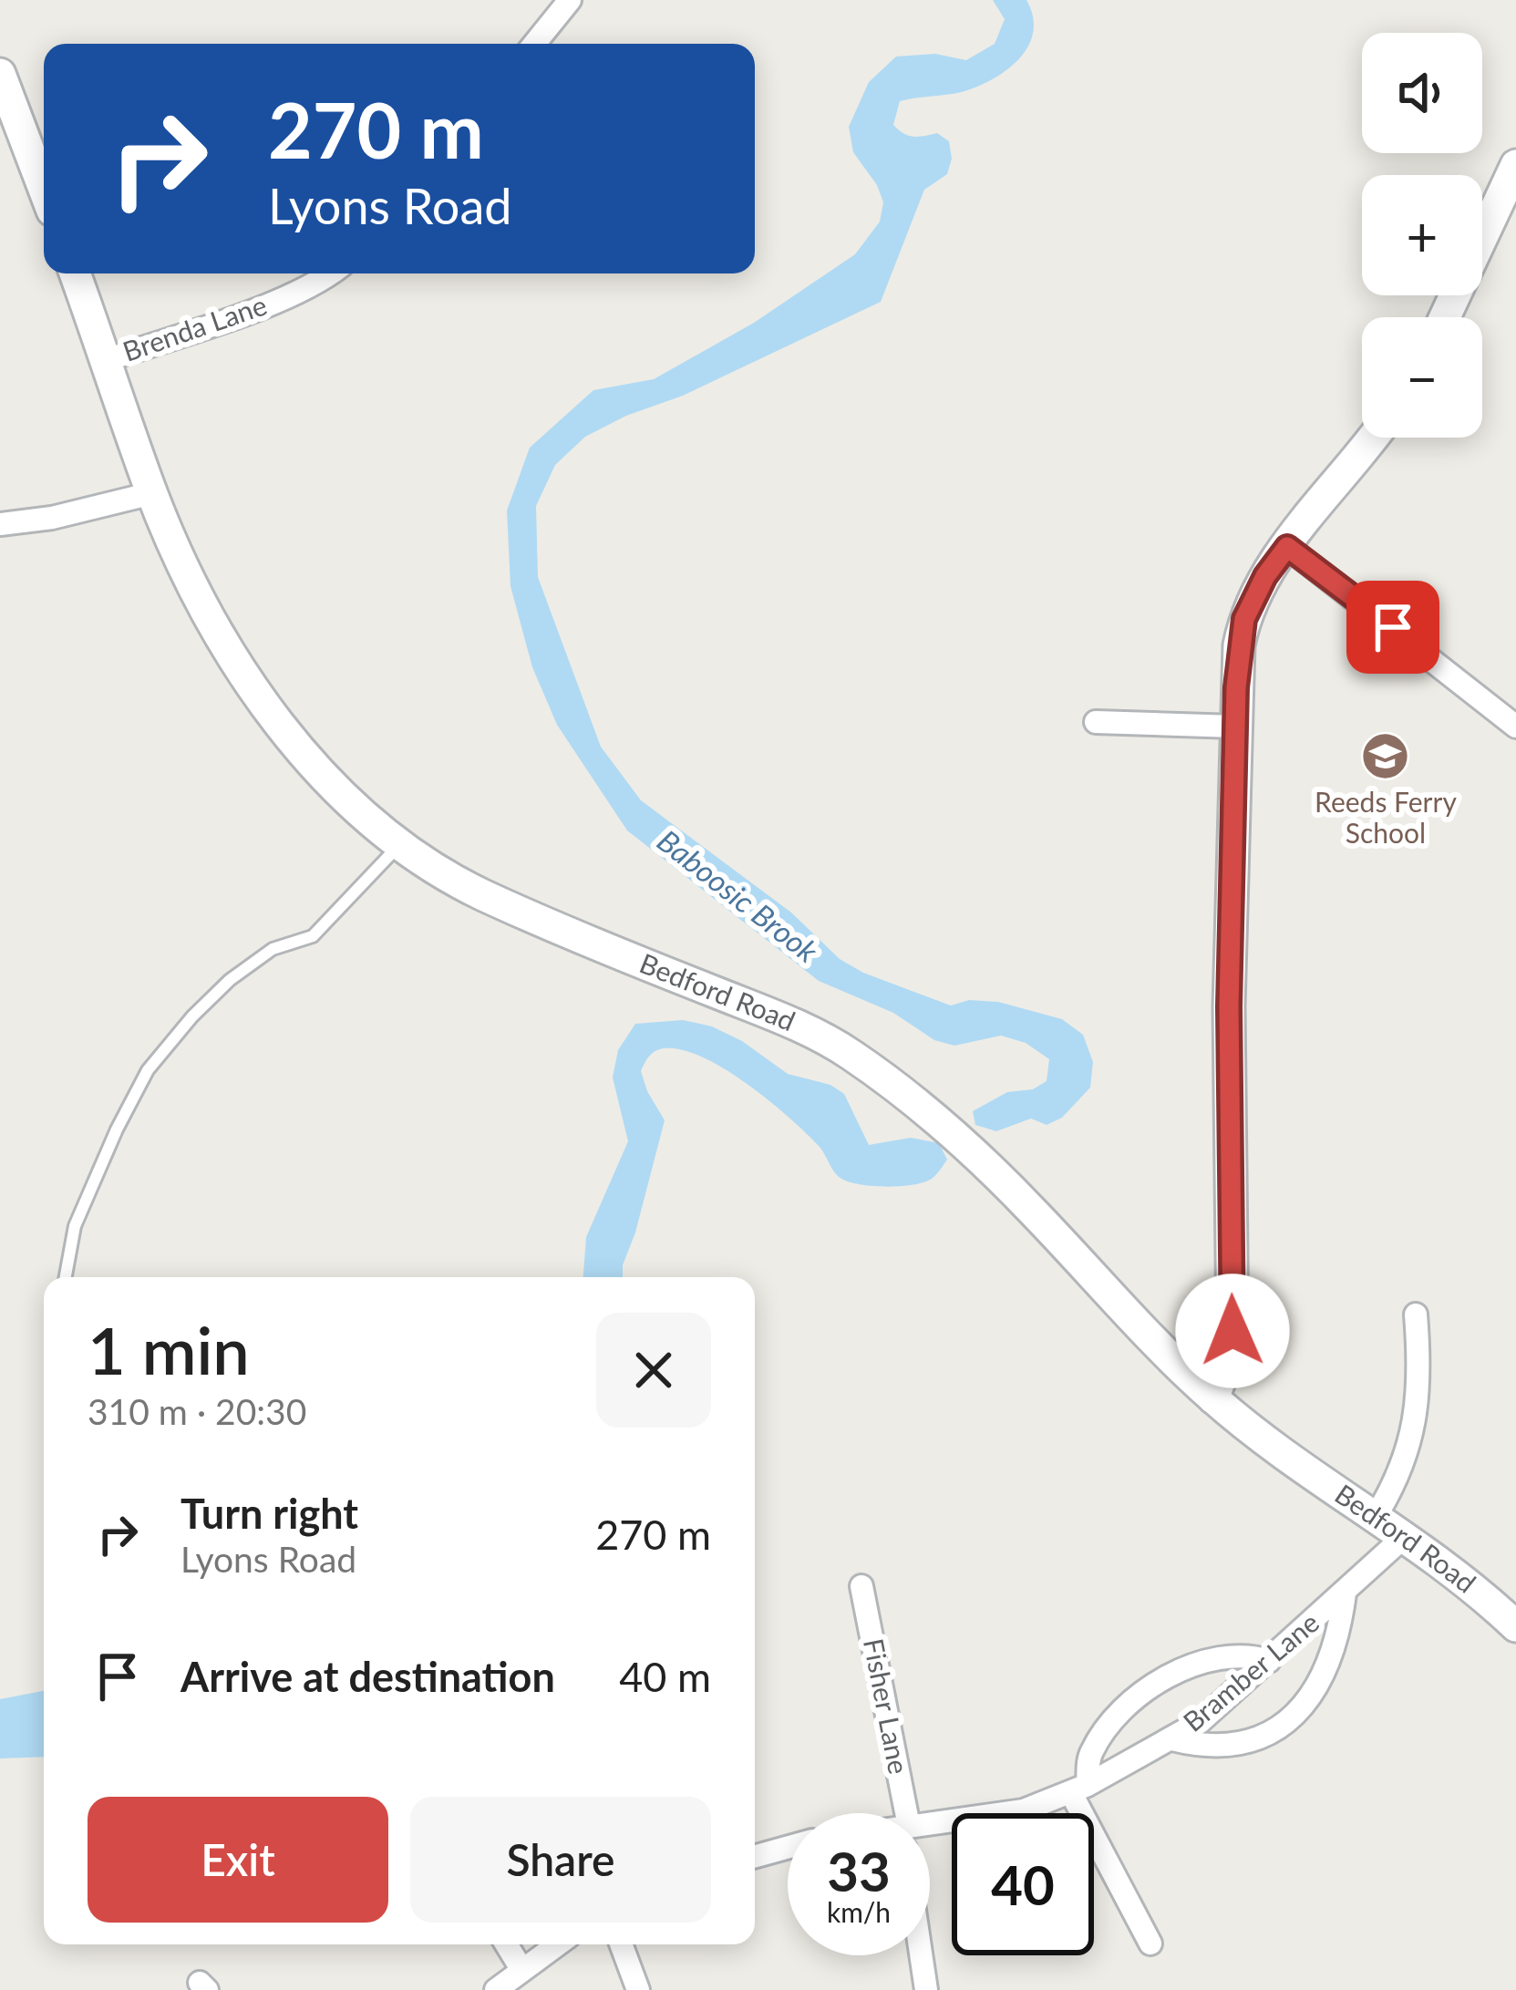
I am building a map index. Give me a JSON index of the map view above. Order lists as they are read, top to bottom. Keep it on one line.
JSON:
{"streets":{"street":["Brenda Lane","Bedford Road","Bramber Lane","Fisher Lane"]},"crossings":[["Brenda Lane","Bedford Road"],["Bedford Road","Bramber Lane"]],"water":["Baboosic Brook"],"places":{"school or university":["Reeds Ferry School"]},"page":{"map_buttons":["+","−"],"turn":["270 m","Lyons Road"],"heading":["1 min","310 m · 20:30"],"list":[{"name":"Turn right","note":"Lyons Road","value":"270 m"},{"name":"Arrive at destination","value":"40 m"}],"buttons":["Exit","Share"],"speed":"33 km/h","limit":"40"}}
